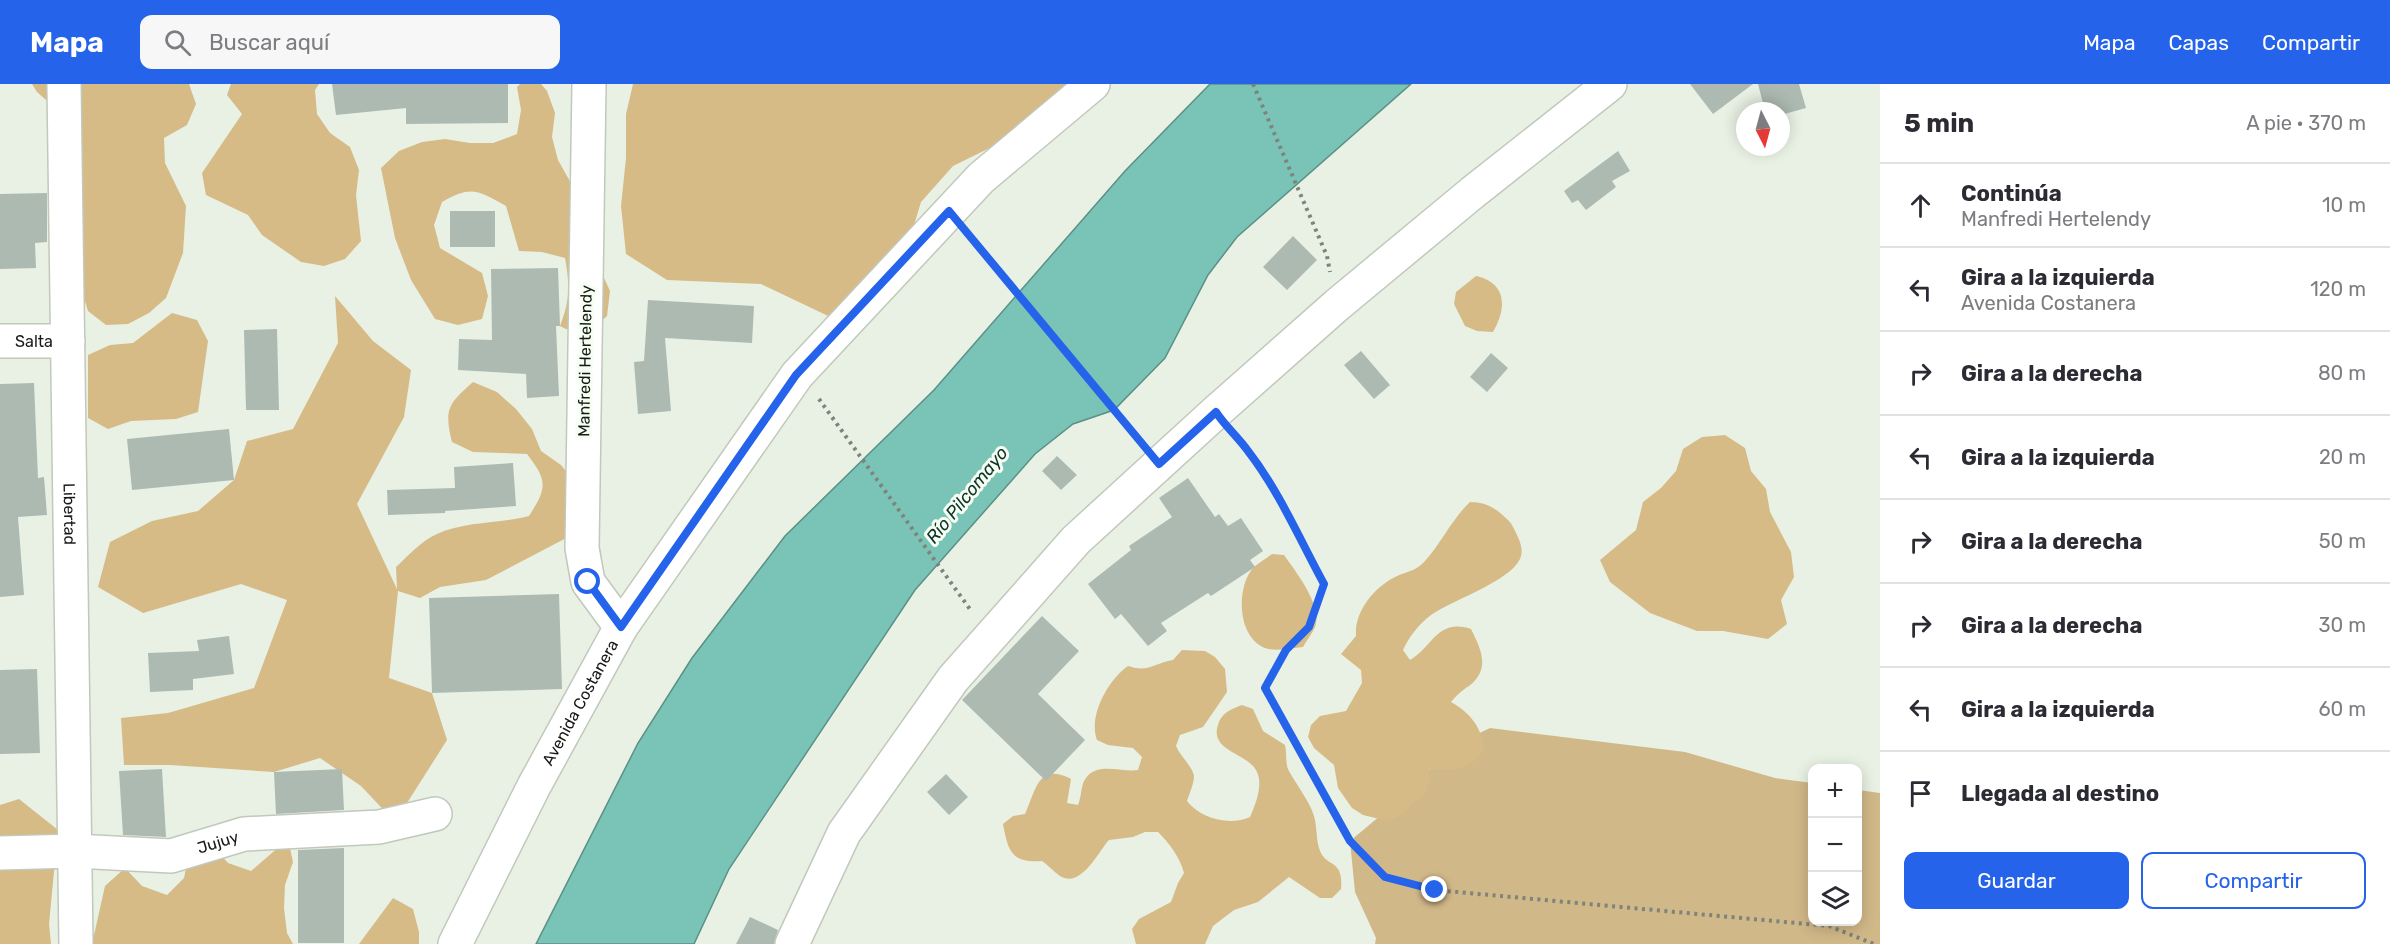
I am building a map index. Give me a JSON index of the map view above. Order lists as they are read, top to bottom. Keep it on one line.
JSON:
{"streets":{"street":["Salta","Manfredi Hertelendy","Libertad","Avenida Costanera","Jujuy"]},"crossings":[["Salta","Libertad"],["Manfredi Hertelendy","Avenida Costanera"],["Libertad","Jujuy"]],"water":["Río Pilcomayo"],"north":"bottom","page":{"header":"Mapa","search":"Buscar aquí","nav":["Mapa","Capas","Compartir"],"heading":["5 min","A pie · 370 m"],"list":[["Continúa","Manfredi Hertelendy","10 m"],["Gira a la izquierda","Avenida Costanera","120 m"],["Gira a la derecha","80 m"],["Gira a la izquierda","20 m"],["Gira a la derecha","50 m"],["Gira a la derecha","30 m"],["Gira a la izquierda","60 m"],"Llegada al destino"],"map_buttons":["+","−"],"buttons":["Guardar","Compartir"]}}
